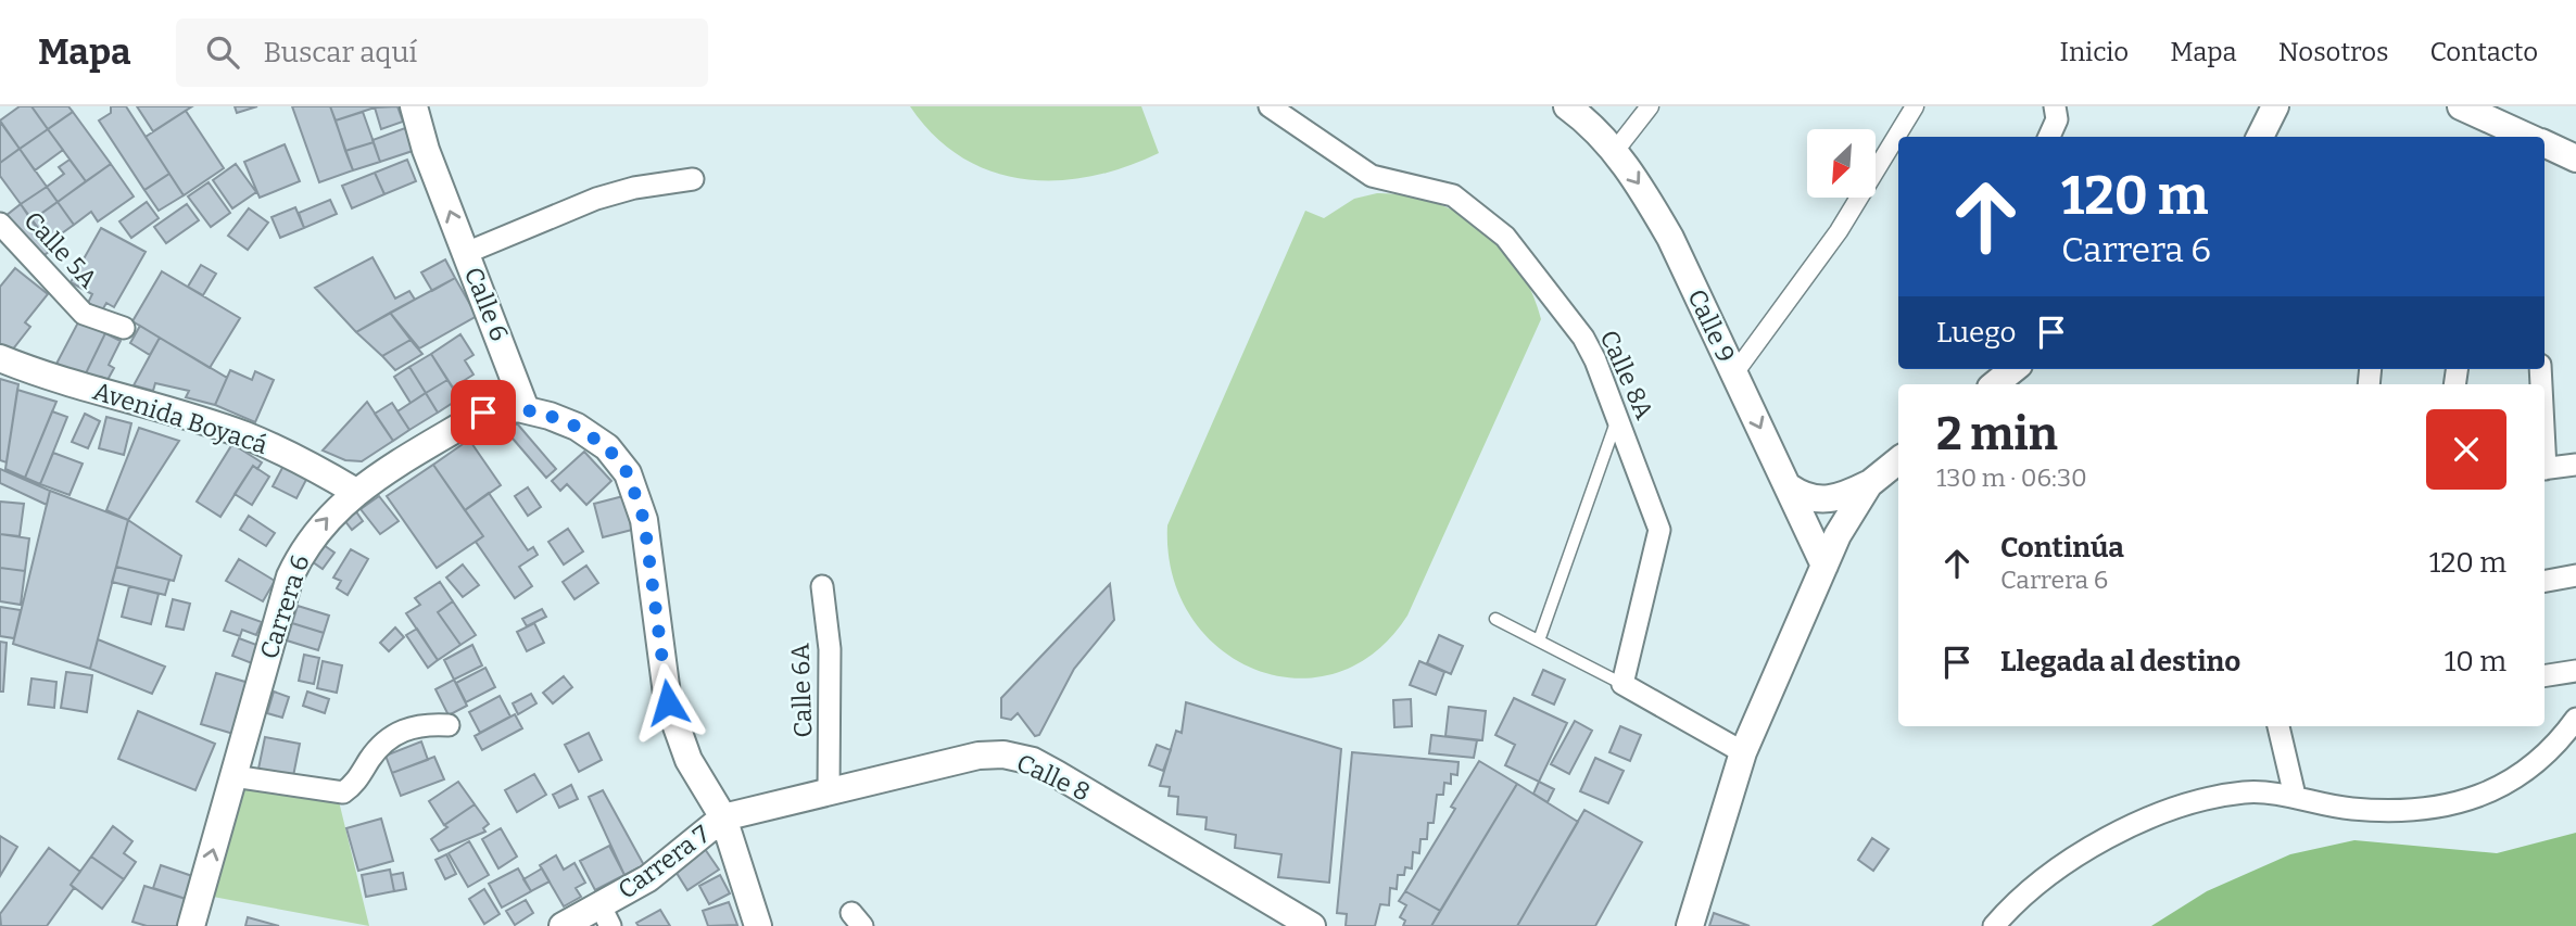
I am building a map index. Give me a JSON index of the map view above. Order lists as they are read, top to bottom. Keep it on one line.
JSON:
{"streets":{"street":["Calle 5A","Calle 6","Calle 9","Calle 8A","Avenida Boyacá","Carrera 6","Calle 6A","Calle 8","Carrera 7"]},"crossings":[["Calle 6","Carrera 6"],["Avenida Boyacá","Carrera 6"],["Calle 6A","Calle 8"],["Calle 8","Carrera 7"]],"one_way":["Calle 6","Calle 9","Carrera 6"],"north":"bottom left","page":{"header":"Mapa","search":"Buscar aquí","nav":["Inicio","Mapa","Nosotros","Contacto"],"turn":["120 m","Carrera 6"],"then":"Luego","heading":["2 min","130 m · 06:30"],"list":[{"name":"Continúa","note":"Carrera 6","value":"120 m"},{"name":"Llegada al destino","value":"10 m"}]}}
